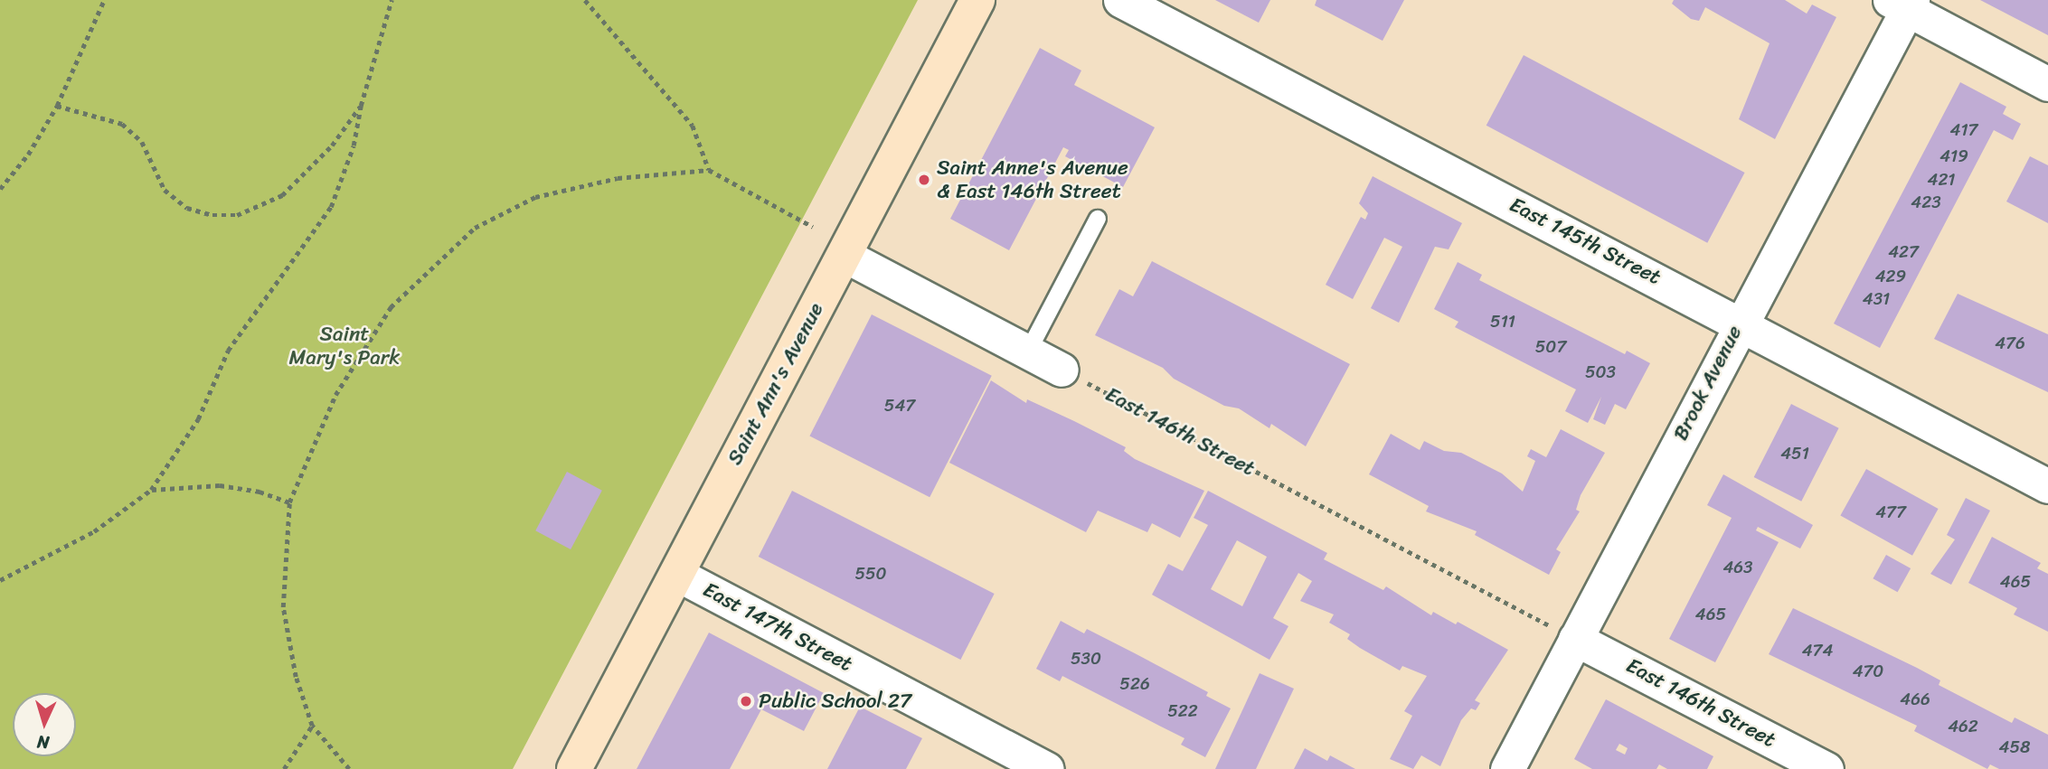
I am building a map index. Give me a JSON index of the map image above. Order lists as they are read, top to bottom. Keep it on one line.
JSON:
{"streets":{"street":["East 145th Street","Brook Avenue","Saint Ann's Avenue","East 146th Street","East 147th Street"]},"crossings":[["East 145th Street","Brook Avenue"],["Brook Avenue","East 146th Street"],["Saint Ann's Avenue","East 147th Street"]],"parks":["Saint Mary's Park"],"places":["Saint Anne's Avenue & East 146th Street","Public School 27"],"house_numbers":["417","419","421","423","427","429","431","511","476","507","503","547","451","477","463","550","465","465","474","530","470","526","466","522","462","458"],"north":"bottom"}
